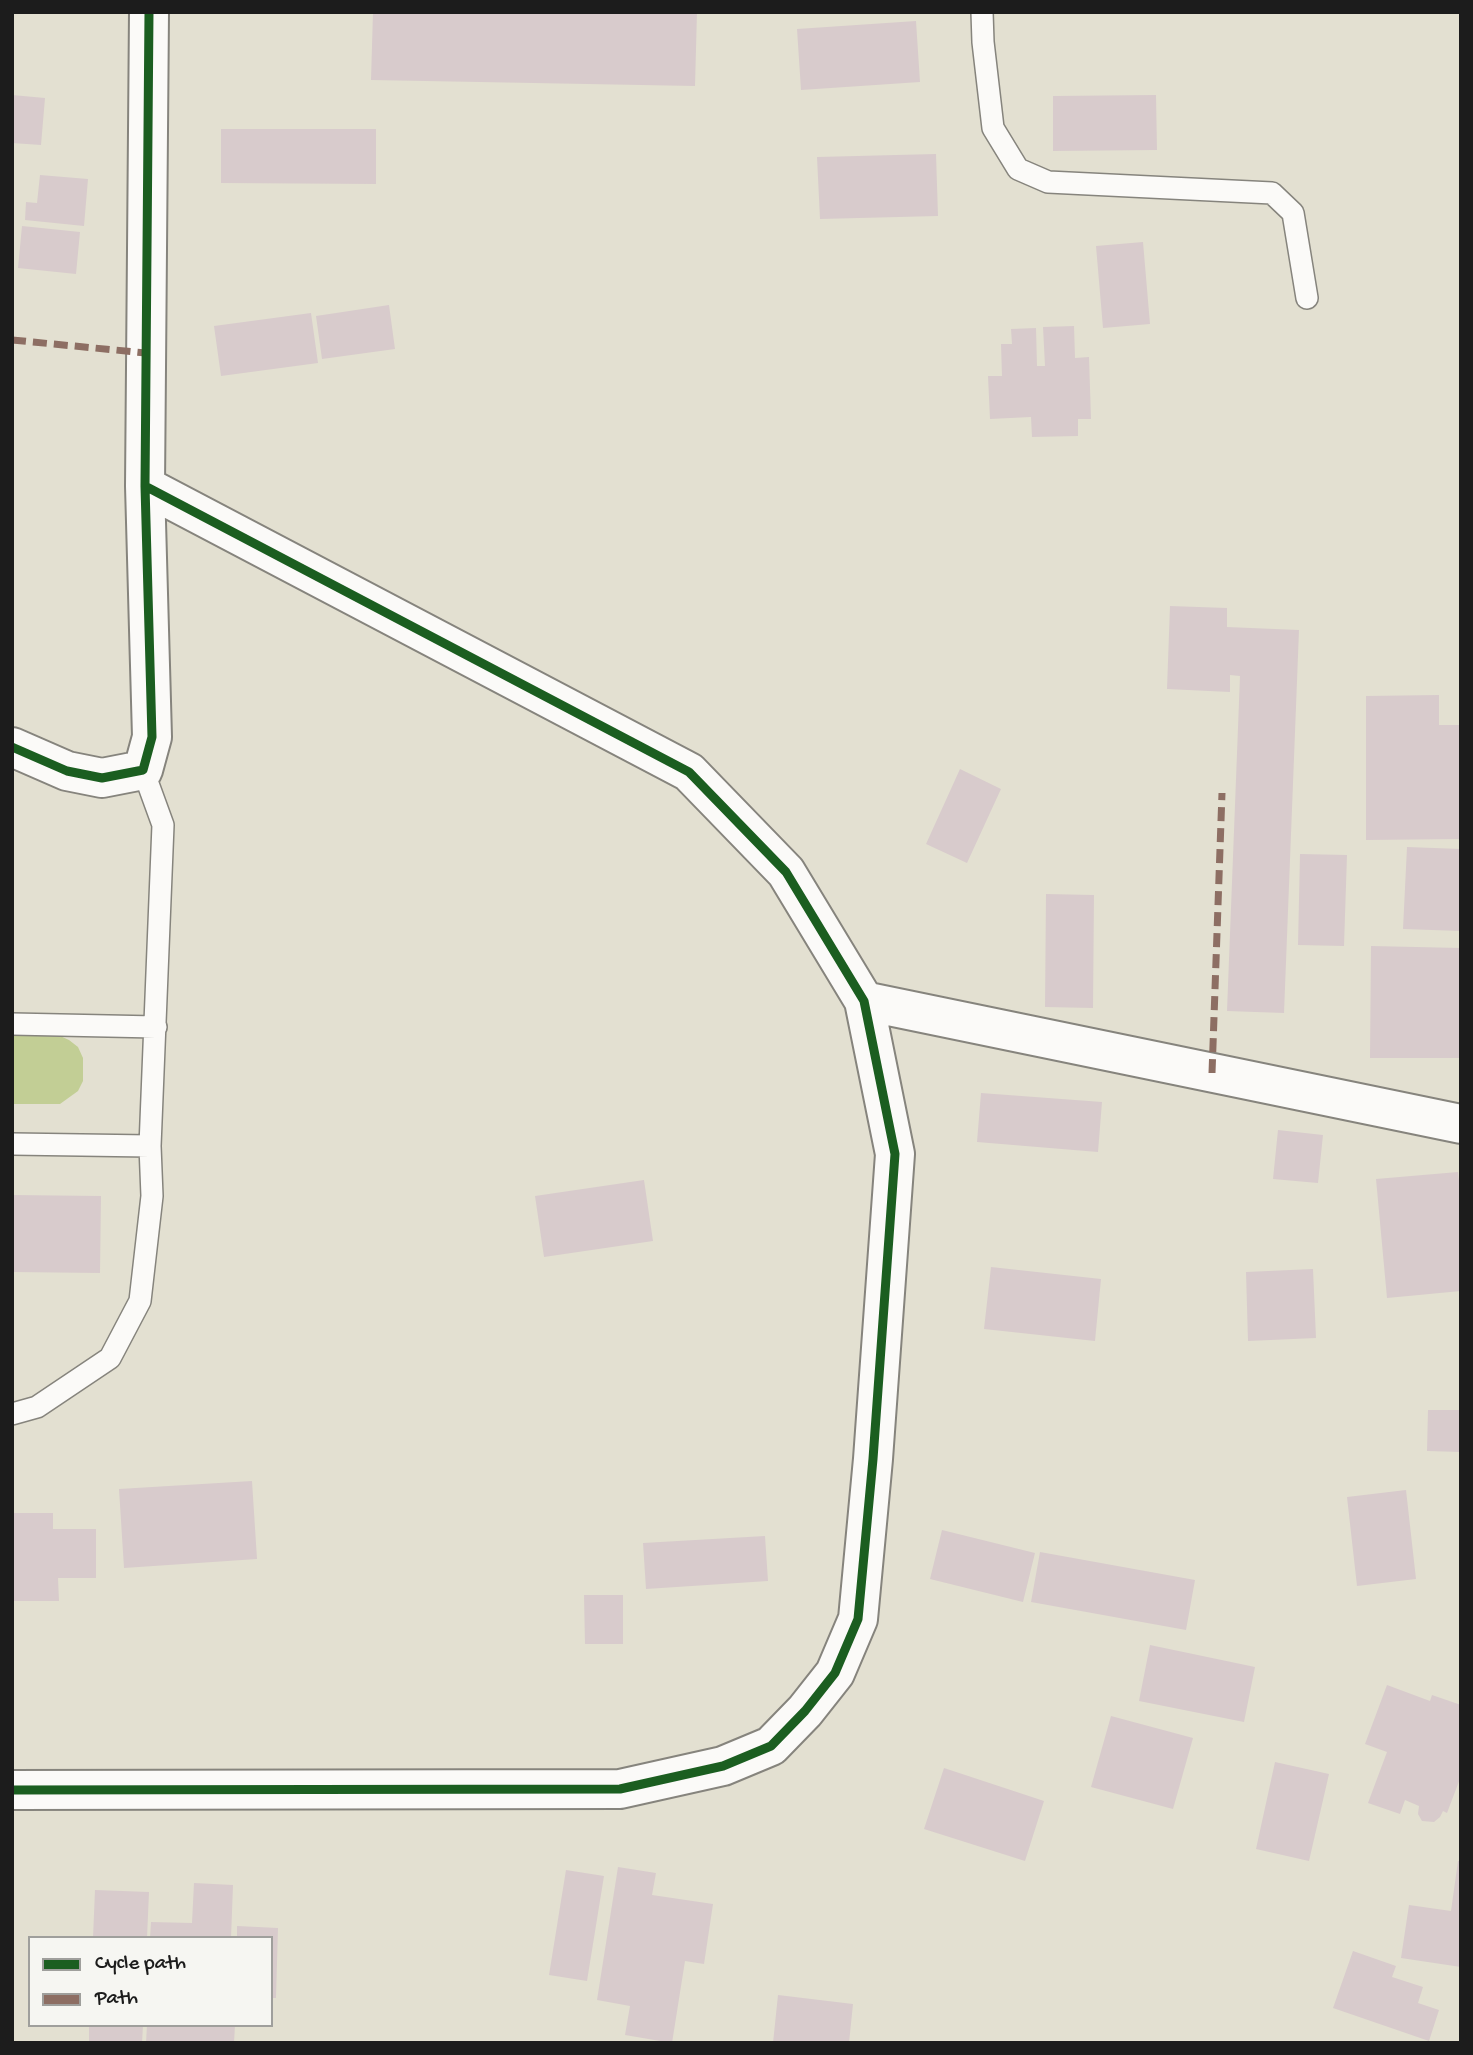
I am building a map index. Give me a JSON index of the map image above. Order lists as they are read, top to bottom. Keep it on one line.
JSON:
{"legend":["Cycle path","Path"]}
